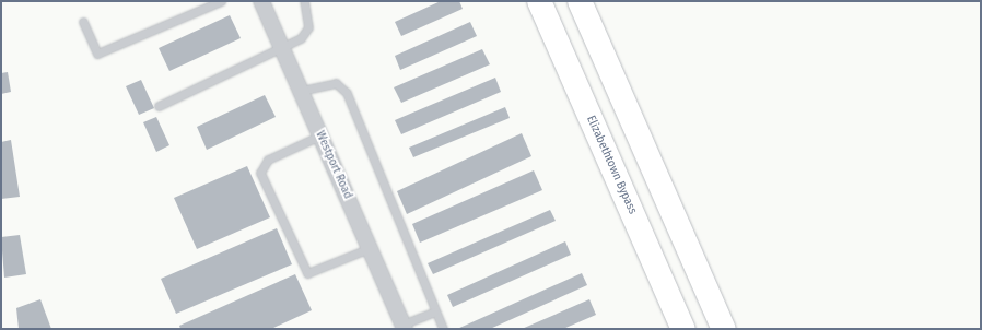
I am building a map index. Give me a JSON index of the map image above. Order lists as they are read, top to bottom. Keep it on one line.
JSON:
{"streets":{"highway":["Elizabethtown Bypass"],"street":["Westport Road"]}}
